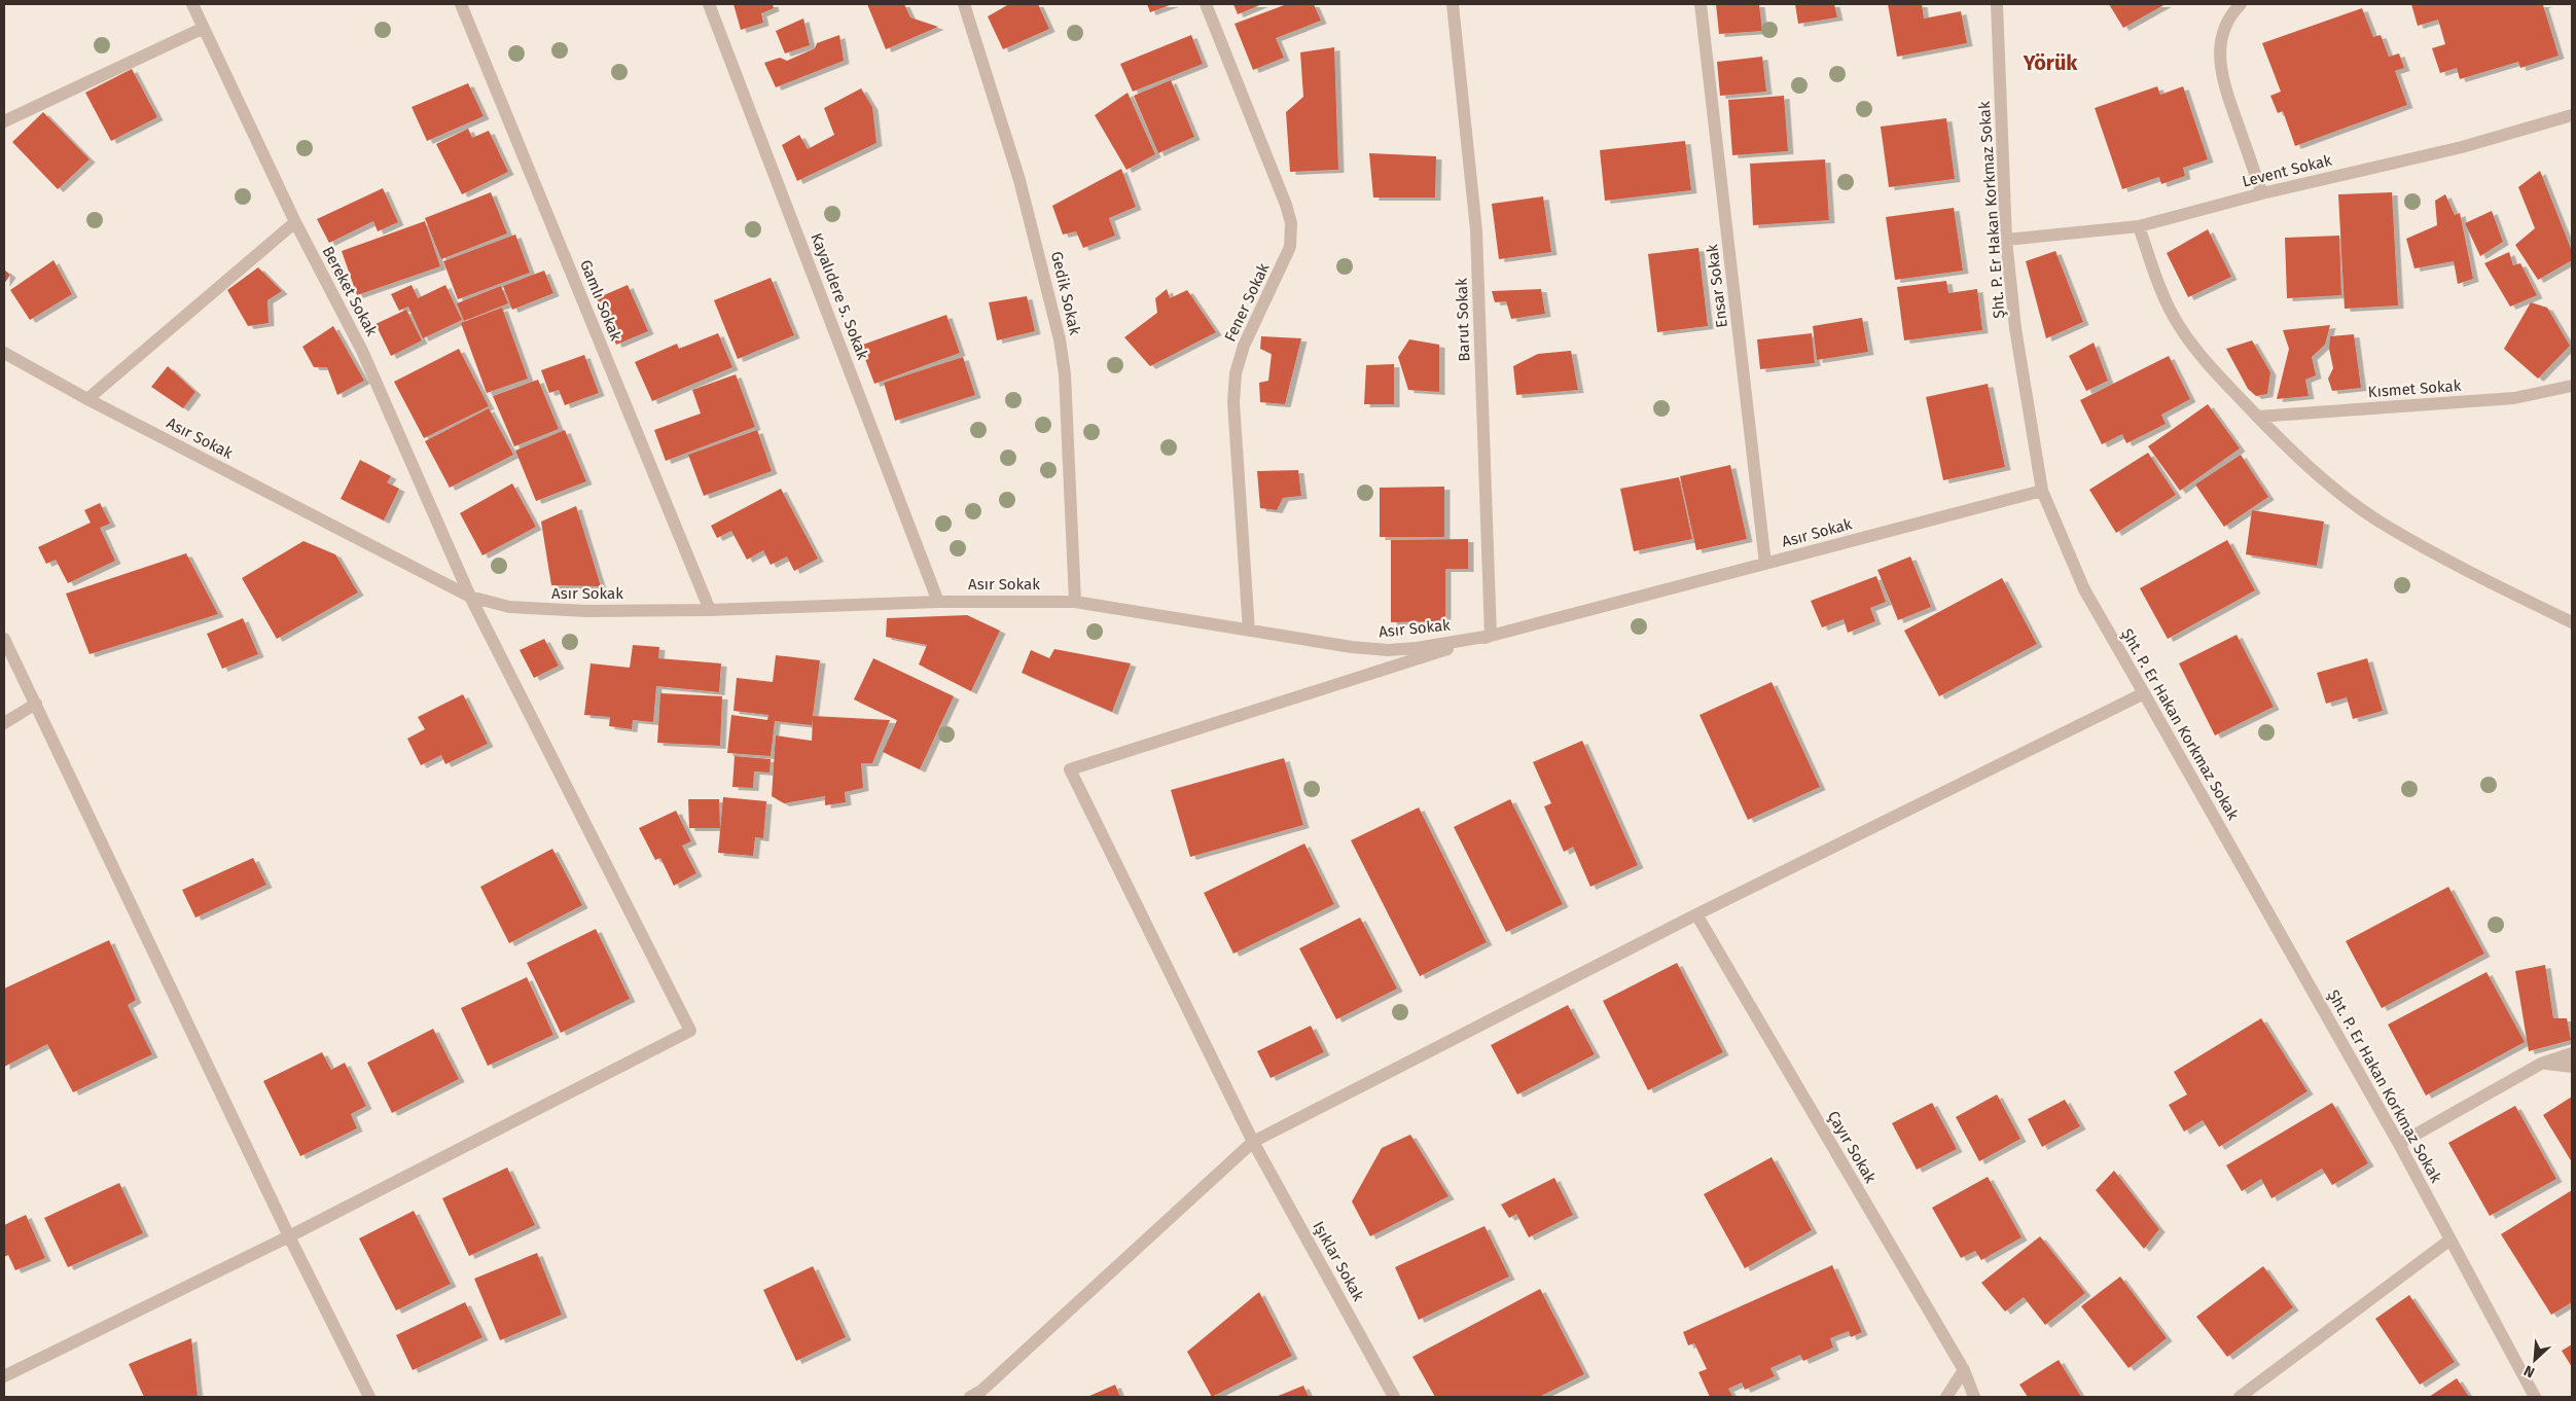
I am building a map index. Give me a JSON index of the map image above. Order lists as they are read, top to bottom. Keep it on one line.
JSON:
{"streets":{"street":["Levent Sokak","Şht. P. Er Hakan Korkmaz Sokak","Ensar Sokak","Bereket Sokak","Gedik Sokak","Kayalıdere 5. Sokak","Gamlı Sokak","Fener Sokak","Barut Sokak","Kısmet Sokak","Asır Sokak","Çayır Sokak","Işıklar Sokak"]},"crossings":[["Levent Sokak","Şht. P. Er Hakan Korkmaz Sokak"],["Şht. P. Er Hakan Korkmaz Sokak","Asır Sokak"],["Ensar Sokak","Asır Sokak"],["Bereket Sokak","Asır Sokak"],["Gedik Sokak","Asır Sokak"],["Kayalıdere 5. Sokak","Asır Sokak"],["Gamlı Sokak","Asır Sokak"],["Fener Sokak","Asır Sokak"],["Barut Sokak","Asır Sokak"],["Barut Sokak","Işıklar Sokak"],["Asır Sokak","Işıklar Sokak"]],"districts":["Yörük"],"north":"bottom left"}
